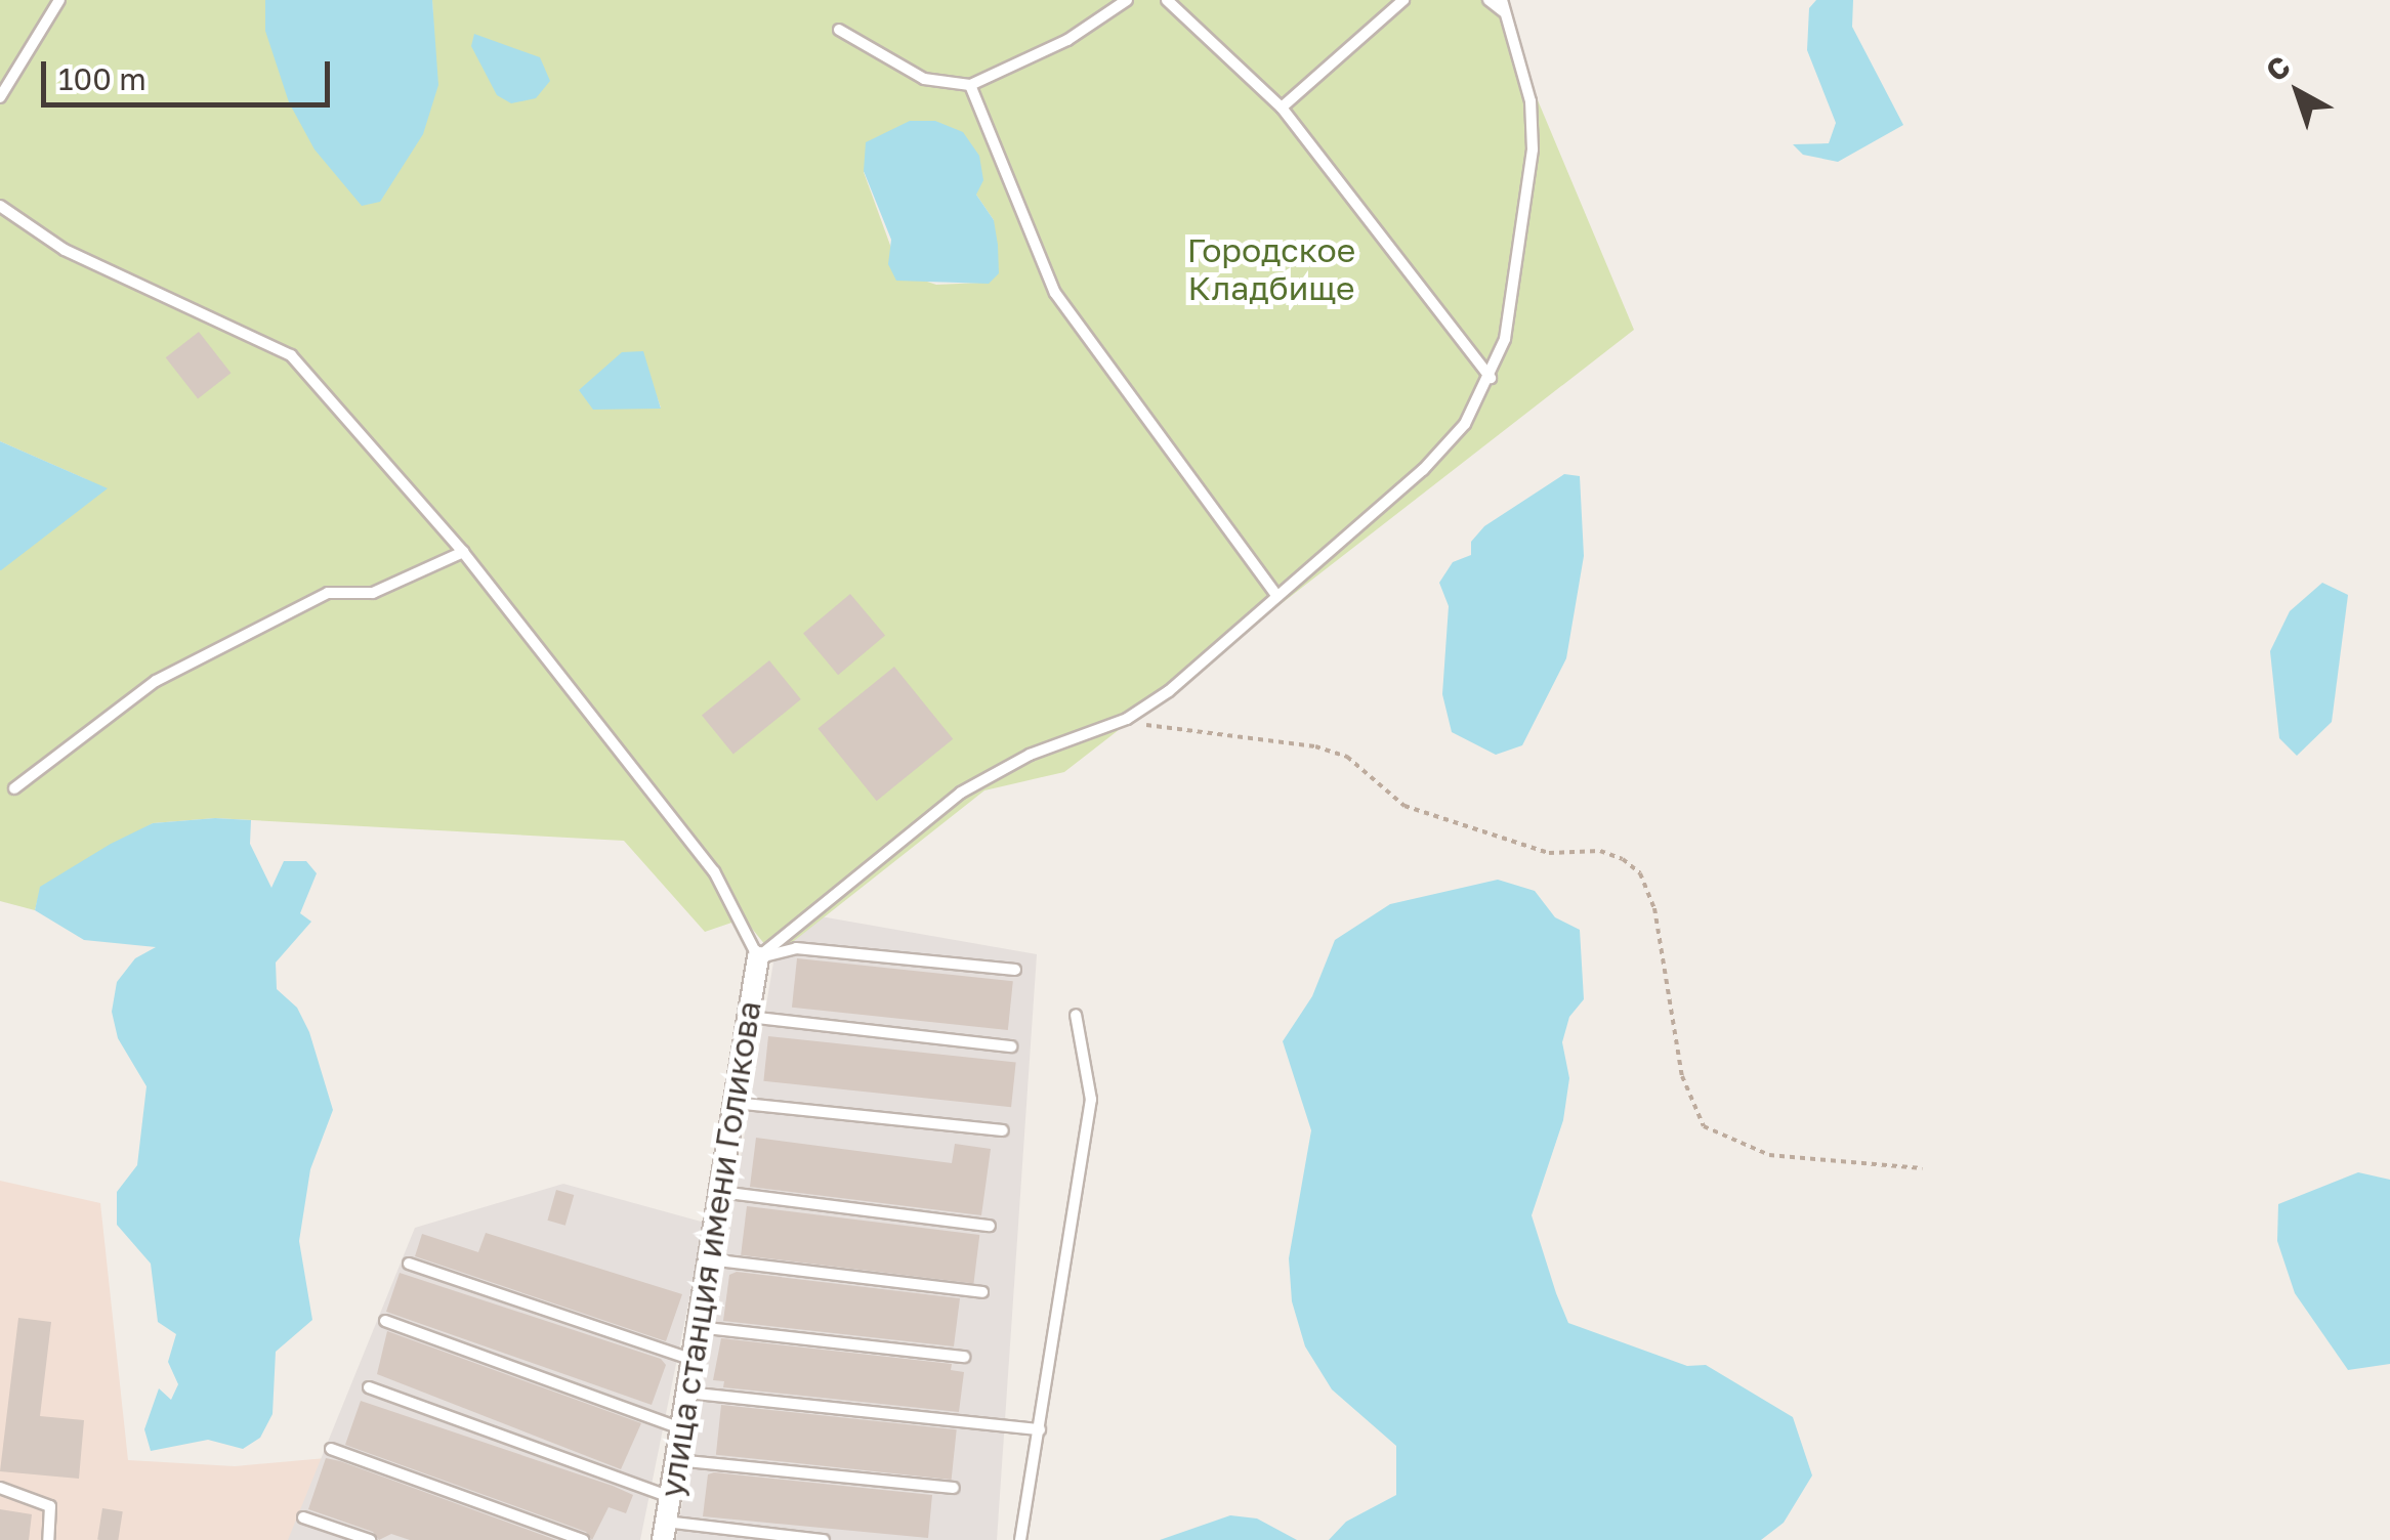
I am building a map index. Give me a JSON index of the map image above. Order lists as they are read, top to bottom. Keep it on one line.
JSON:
{"streets":{"street":["улица станция имени Голикова"]},"parks":["Городское Кладбище"],"scale_bar":"100 m","north":"top left"}
